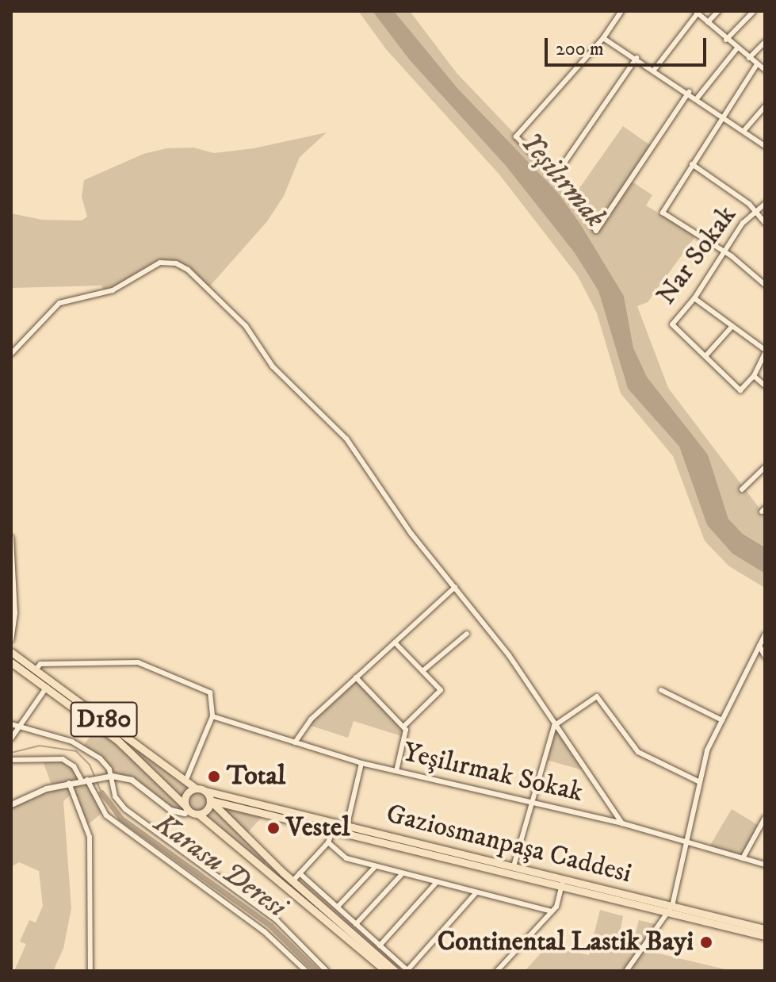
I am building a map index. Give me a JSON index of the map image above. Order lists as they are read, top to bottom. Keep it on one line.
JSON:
{"streets":{"main road":["D180","Gaziosmanpaşa Caddesi"],"street":["Nar Sokak","Yeşilırmak Sokak"]},"crossings":[["D180","Gaziosmanpaşa Caddesi"]],"water":["Yeşilırmak","Karasu Deresi"],"places":["Total","Vestel","Continental Lastik Bayi"],"scale_bar":"200 m"}
